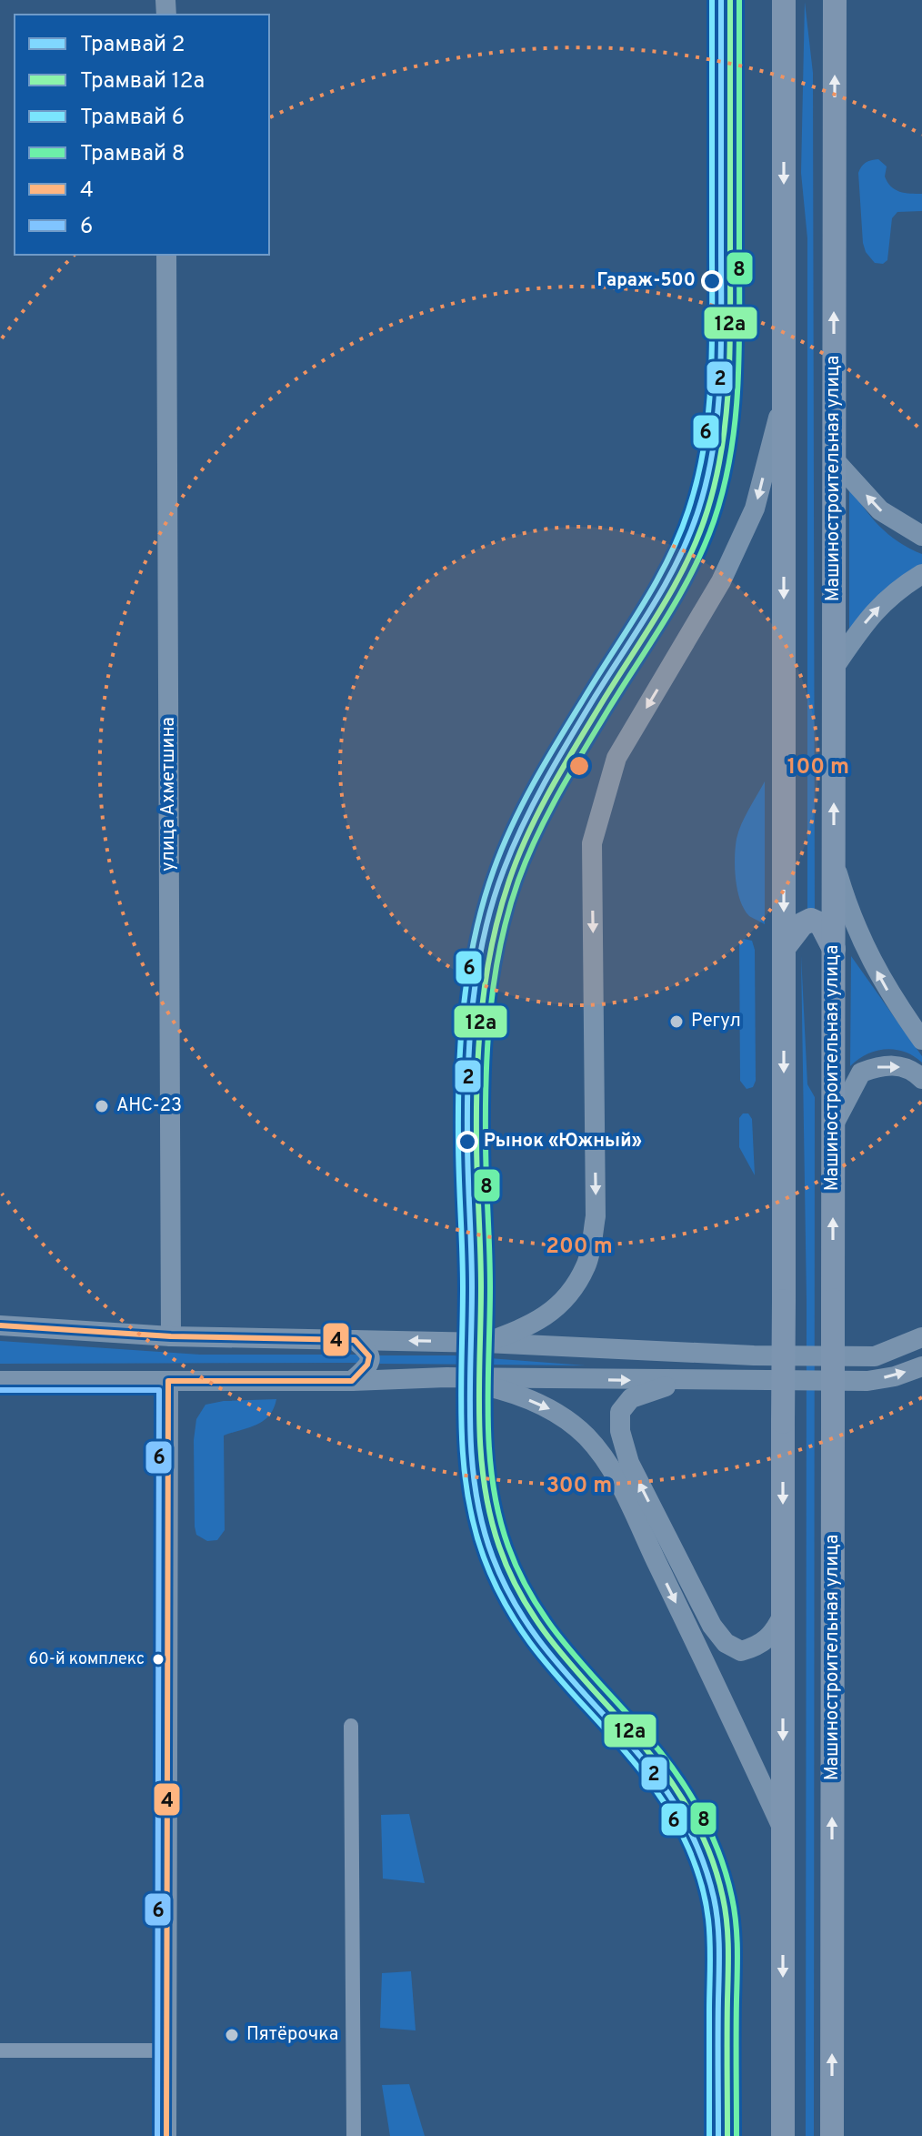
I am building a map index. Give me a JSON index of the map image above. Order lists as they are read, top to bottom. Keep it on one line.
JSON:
{"streets":{"main road":["Машиностроительная улица","улица Ахметшина"]},"places":["Гараж-500","Регул","АНС-23","Рынок «Южный»","60-й комплекс","Пятёрочка"],"lines":["tram line 2","tram line 12а","tram line 6","tram line 8","transit line 4","transit line 6"],"legend":["Трамвай 2","Трамвай 12а","Трамвай 6","Трамвай 8","4","6"],"rings":["100 m","200 m","300 m"]}
